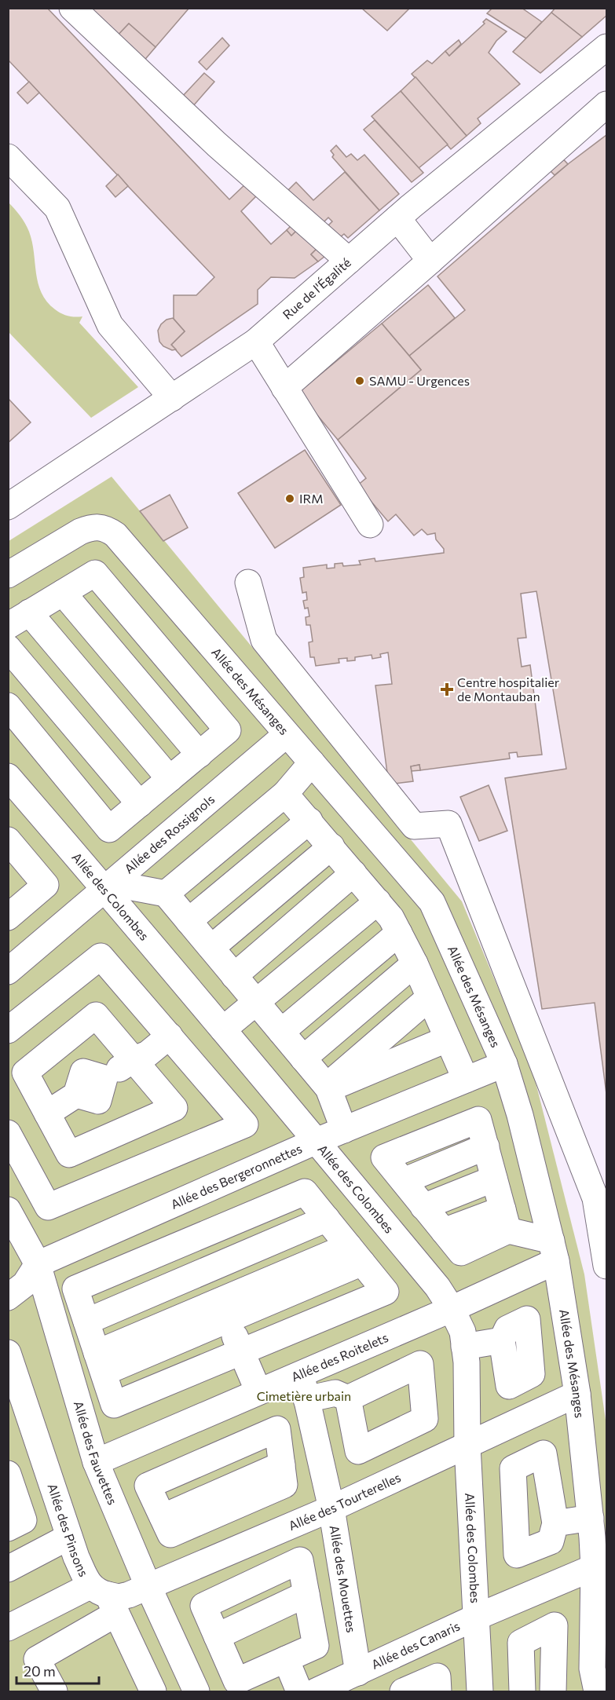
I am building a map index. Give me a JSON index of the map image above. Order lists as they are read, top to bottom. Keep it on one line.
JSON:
{"streets":{"street":["Rue de l'Égalité","Allée des Mésanges","Allée des Rossignols","Allée des Colombes","Allée des Bergeronnettes","Allée des Roitelets","Allée des Fauvettes","Allée des Tourterelles","Allée des Pinsons","Allée des Mouettes","Allée des Canaris"]},"crossings":[["Allée des Mésanges","Allée des Rossignols"],["Allée des Mésanges","Allée des Bergeronnettes"],["Allée des Mésanges","Allée des Roitelets"],["Allée des Mésanges","Allée des Tourterelles"],["Allée des Mésanges","Allée des Canaris"],["Allée des Rossignols","Allée des Colombes"],["Allée des Colombes","Allée des Bergeronnettes"],["Allée des Colombes","Allée des Roitelets"],["Allée des Colombes","Allée des Tourterelles"],["Allée des Colombes","Allée des Canaris"],["Allée des Bergeronnettes","Allée des Fauvettes"],["Allée des Roitelets","Allée des Fauvettes"],["Allée des Roitelets","Allée des Mouettes"],["Allée des Fauvettes","Allée des Tourterelles"],["Allée des Tourterelles","Allée des Pinsons"],["Allée des Tourterelles","Allée des Mouettes"],["Allée des Mouettes","Allée des Canaris"]],"parks":["Cimetière urbain"],"places":{"other":["SAMU - Urgences","IRM"],"health":["Centre hospitalier de Montauban"]},"scale_bar":"20 m"}
